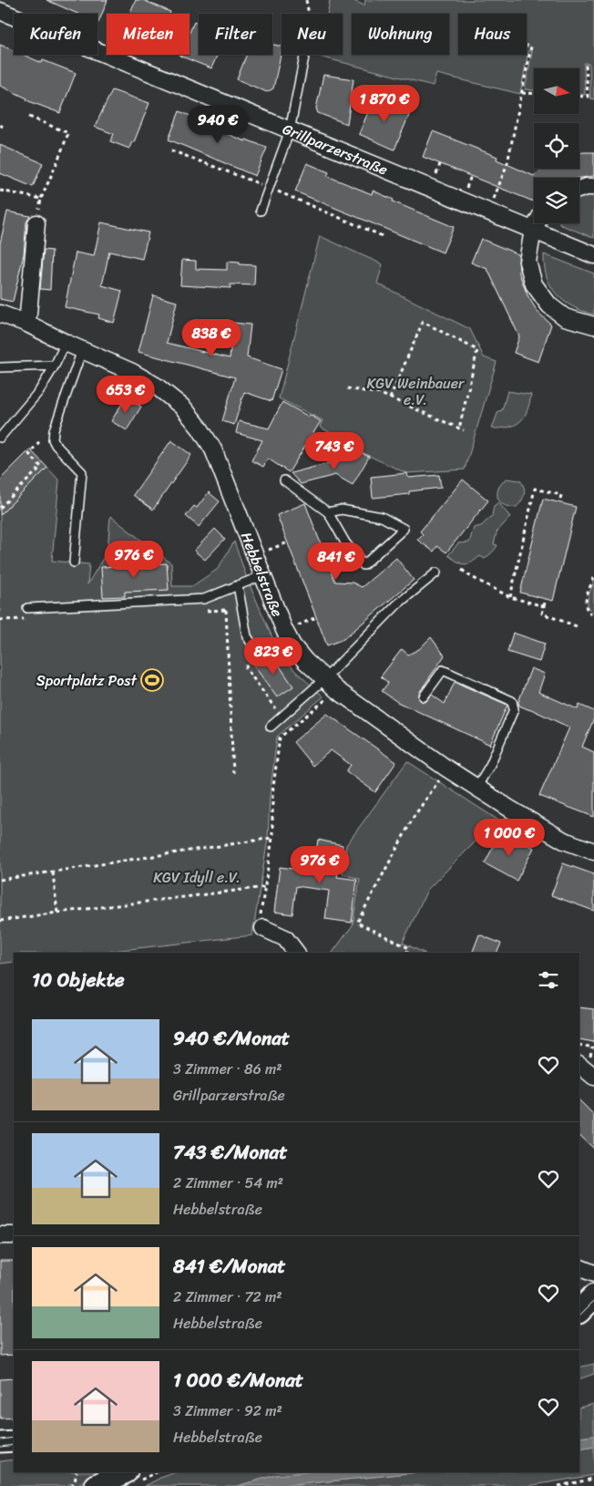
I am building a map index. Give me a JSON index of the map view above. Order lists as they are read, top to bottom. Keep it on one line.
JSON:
{"streets":{"street":["Grillparzerstraße","Hebbelstraße"]},"parks":["KGV Weinbauer e.V.","KGV Idyll e.V."],"places":{"sports":["Sportplatz Post"]},"north":"right","page":{"chip":["Kaufen","Mieten","Filter","Neu","Wohnung","Haus"],"price":["1 870 €","940 €","838 €","653 €","743 €","976 €","841 €","823 €","1 000 €","976 €"],"heading":"10 Objekte","list":[{"name":"940 €/Monat","note":"3 Zimmer · 86 m² · Grillparzerstraße"},{"name":"743 €/Monat","note":"2 Zimmer · 54 m² · Hebbelstraße"},{"name":"841 €/Monat","note":"2 Zimmer · 72 m² · Hebbelstraße"},{"name":"1 000 €/Monat","note":"3 Zimmer · 92 m² · Hebbelstraße"}]}}
